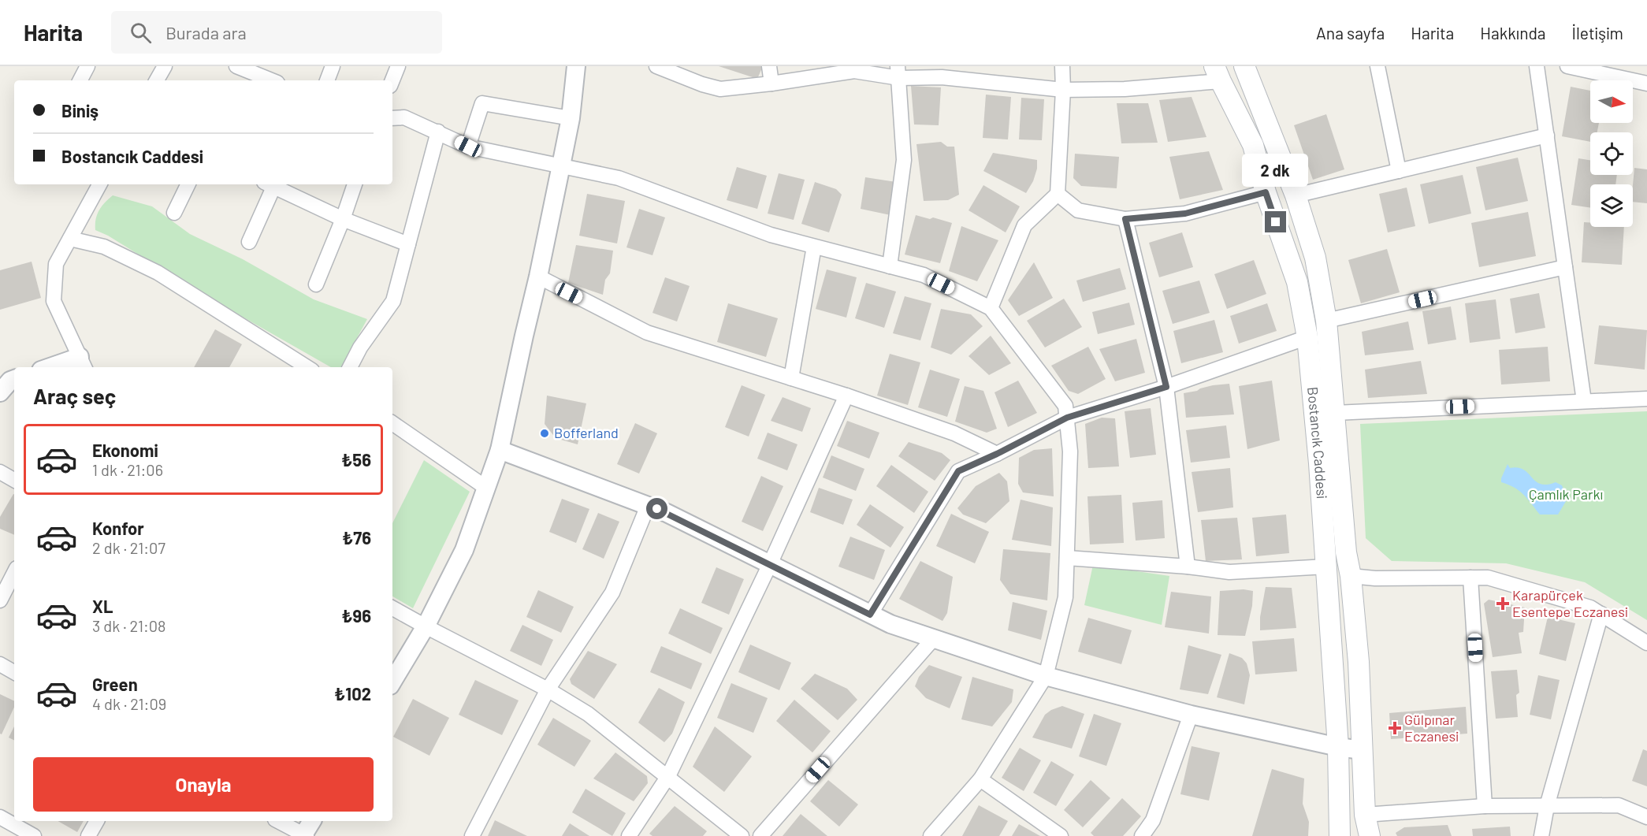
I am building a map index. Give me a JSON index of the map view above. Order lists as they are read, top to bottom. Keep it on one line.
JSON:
{"streets":{"main road":["Bostancık Caddesi"]},"parks":["Çamlık Parkı"],"places":{"other":["Bofferland"],"health":["Karapürçek Esentepe Eczanesi","Gülpınar Eczanesi"]},"north":"right","page":{"header":"Harita","search":"Burada ara","nav":["Ana sayfa","Harita","Hakkında","İletişim"],"banner":["Biniş","Bostancık Caddesi"],"bubble":"2 dk","heading":"Araç seç","list":[{"name":"Ekonomi","note":"1 dk · 21:06","value":"₺56"},{"name":"Konfor","note":"2 dk · 21:07","value":"₺76"},{"name":"XL","note":"3 dk · 21:08","value":"₺96"},{"name":"Green","note":"4 dk · 21:09","value":"₺102"}],"buttons":"Onayla"}}
